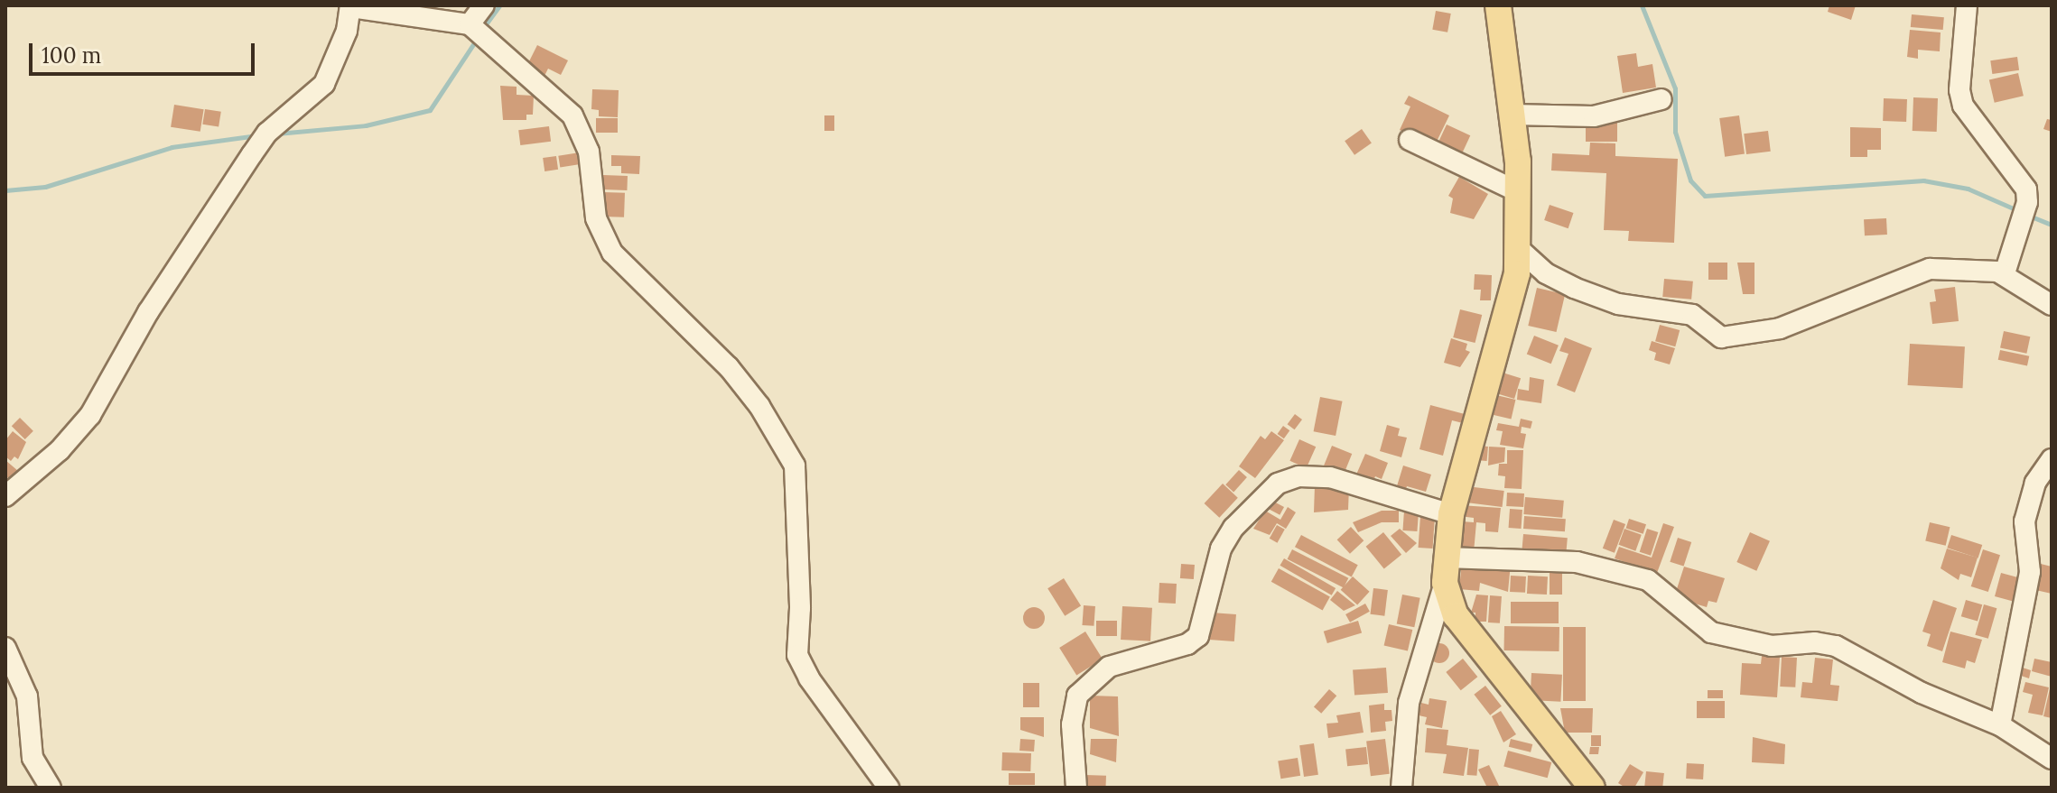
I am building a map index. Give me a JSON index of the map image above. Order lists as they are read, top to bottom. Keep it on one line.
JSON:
{"scale_bar":"100 m"}
